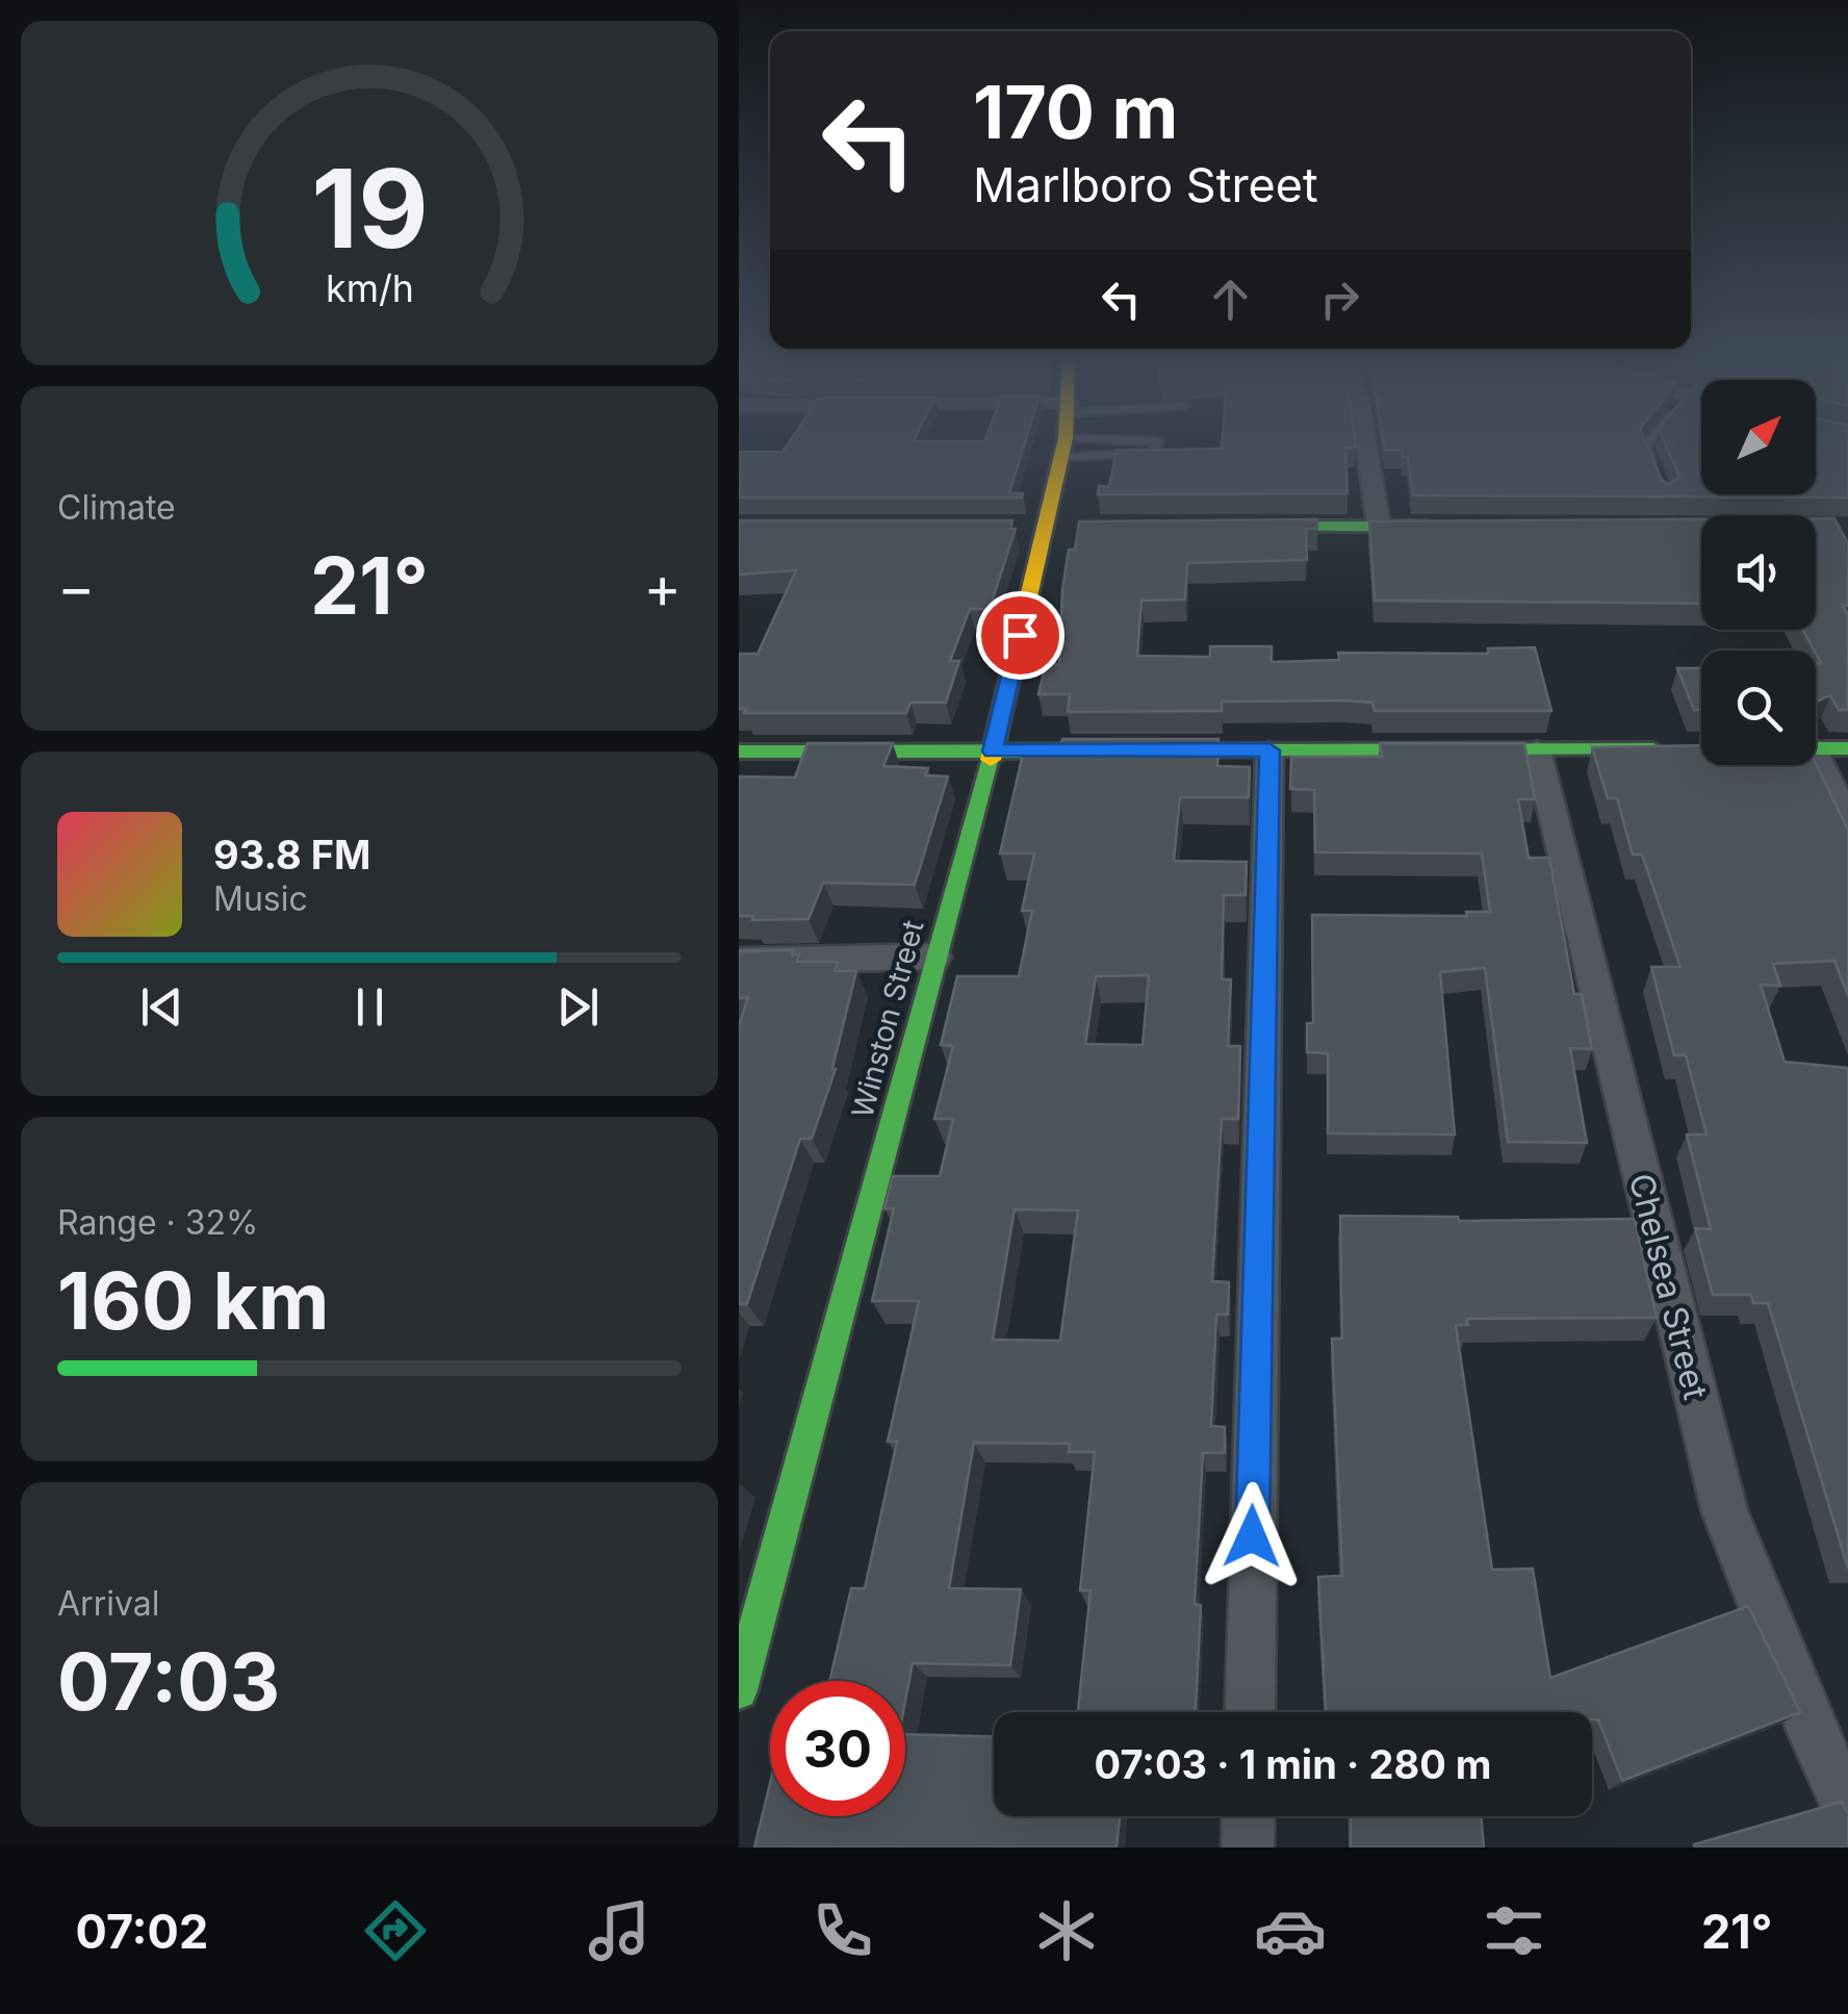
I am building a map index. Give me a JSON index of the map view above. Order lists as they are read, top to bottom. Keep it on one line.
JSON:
{"streets":{"street":["Winston Street","Chelsea Street"]},"north":"top right","page":{"turn":["170 m","Marlboro Street"],"tile":["Climate",["Range · 32%","160 km"],["Arrival","07:03"]],"heat":["−","21°","+"],"song":["93.8 FM","Music"],"limit":"30","trip":"07:03 · 1 min · 280 m","tabs":["07:02","21°"],"gauge":["19","km/h"]}}
